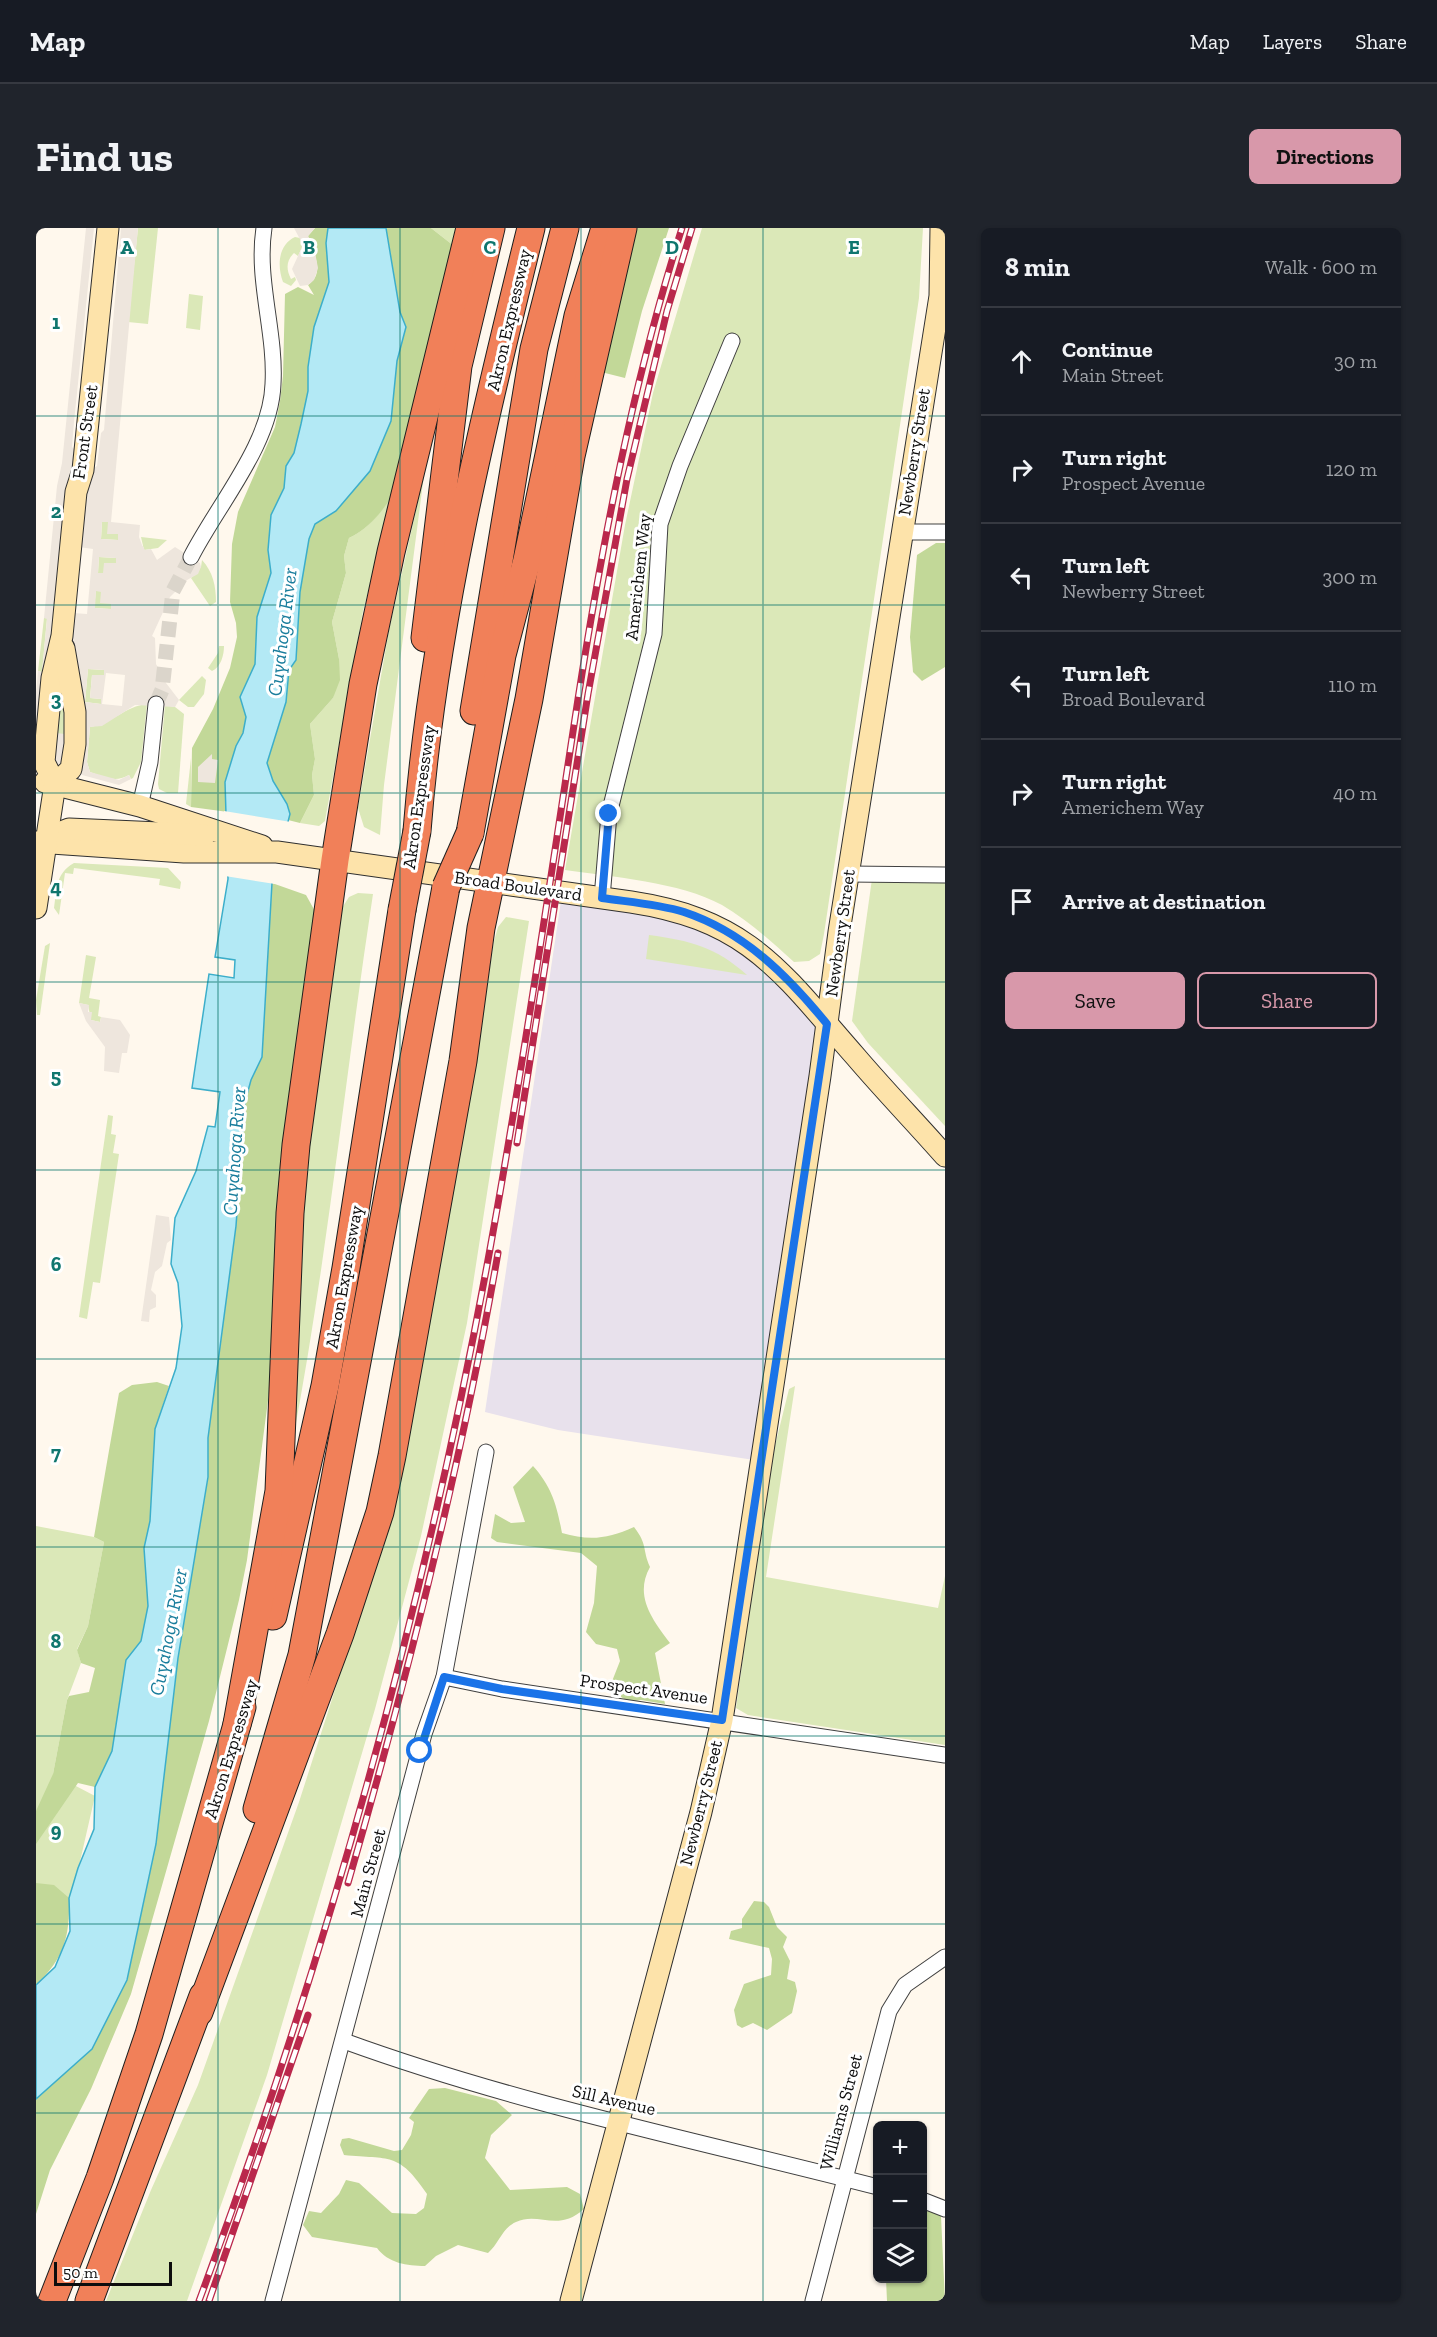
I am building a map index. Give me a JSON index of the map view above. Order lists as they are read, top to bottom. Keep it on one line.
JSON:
{"streets":{"highway":["Akron Expressway"],"street":["Front Street","Newberry Street","Americhem Way","Broad Boulevard","Prospect Avenue","Main Street","Sill Avenue","Williams Street"]},"crossings":[["Front Street","Broad Boulevard"],["Newberry Street","Broad Boulevard"],["Newberry Street","Prospect Avenue"],["Newberry Street","Sill Avenue"],["Americhem Way","Broad Boulevard"],["Prospect Avenue","Main Street"],["Main Street","Sill Avenue"],["Sill Avenue","Williams Street"]],"water":["Cuyahoga River"],"scale_bar":"50 m","page":{"header":"Map","nav":["Map","Layers","Share"],"buttons":["Directions",["Save","Share"]],"title":"Find us","heading":["8 min","Walk · 600 m"],"list":[["Continue","Main Street","30 m"],["Turn right","Prospect Avenue","120 m"],["Turn left","Newberry Street","300 m"],["Turn left","Broad Boulevard","110 m"],["Turn right","Americhem Way","40 m"],"Arrive at destination"],"map_buttons":["+","−"],"scale":"50 m"},"grid":{"columns":["A","B","C","D","E"],"rows":["1","2","3","4","5","6","7","8","9"]}}
